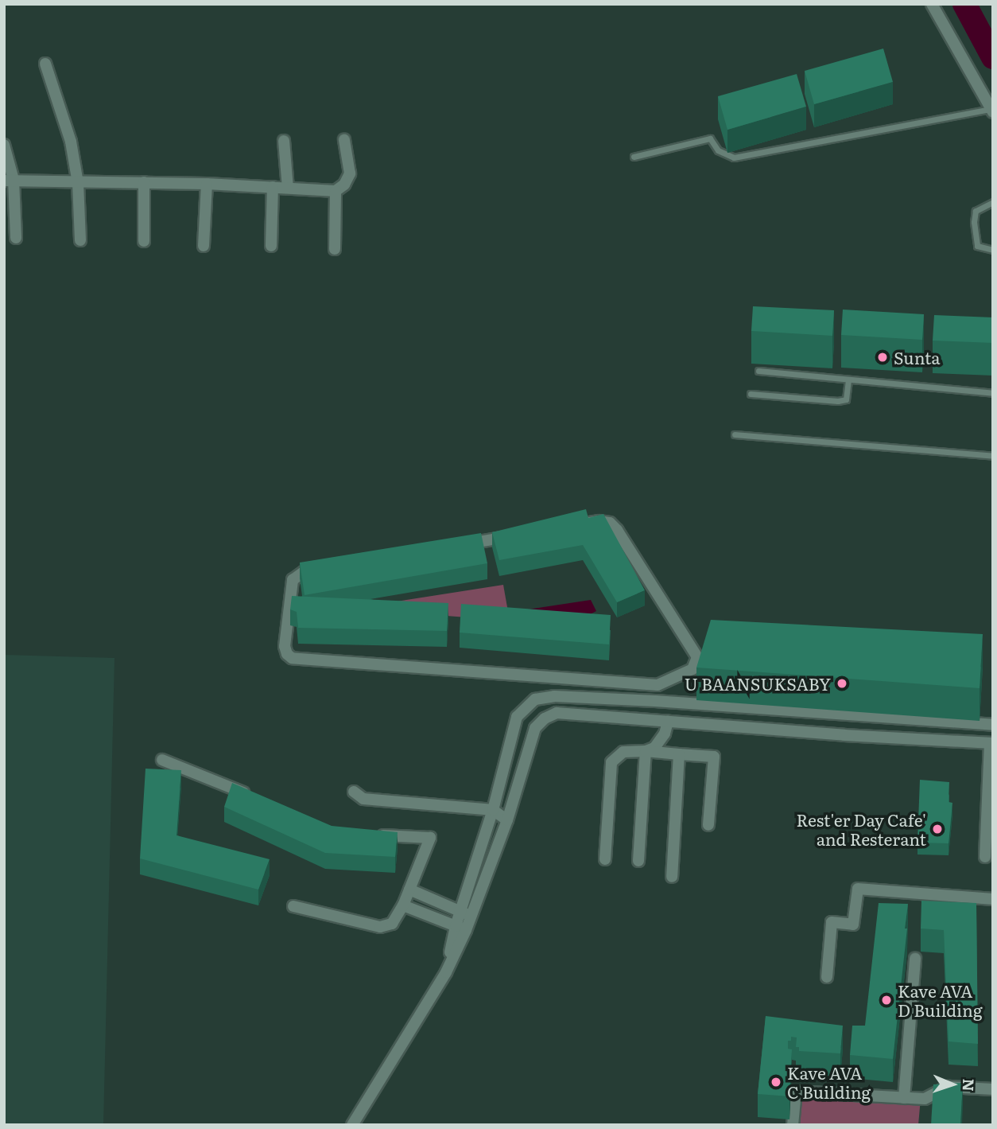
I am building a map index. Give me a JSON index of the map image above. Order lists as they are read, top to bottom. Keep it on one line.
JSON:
{"places":["Sunta","U BAANSUKSABY","Rest'er Day Cafe' and Resterant","Kave AVA D Building","Kave AVA C Building"],"north":"right"}
